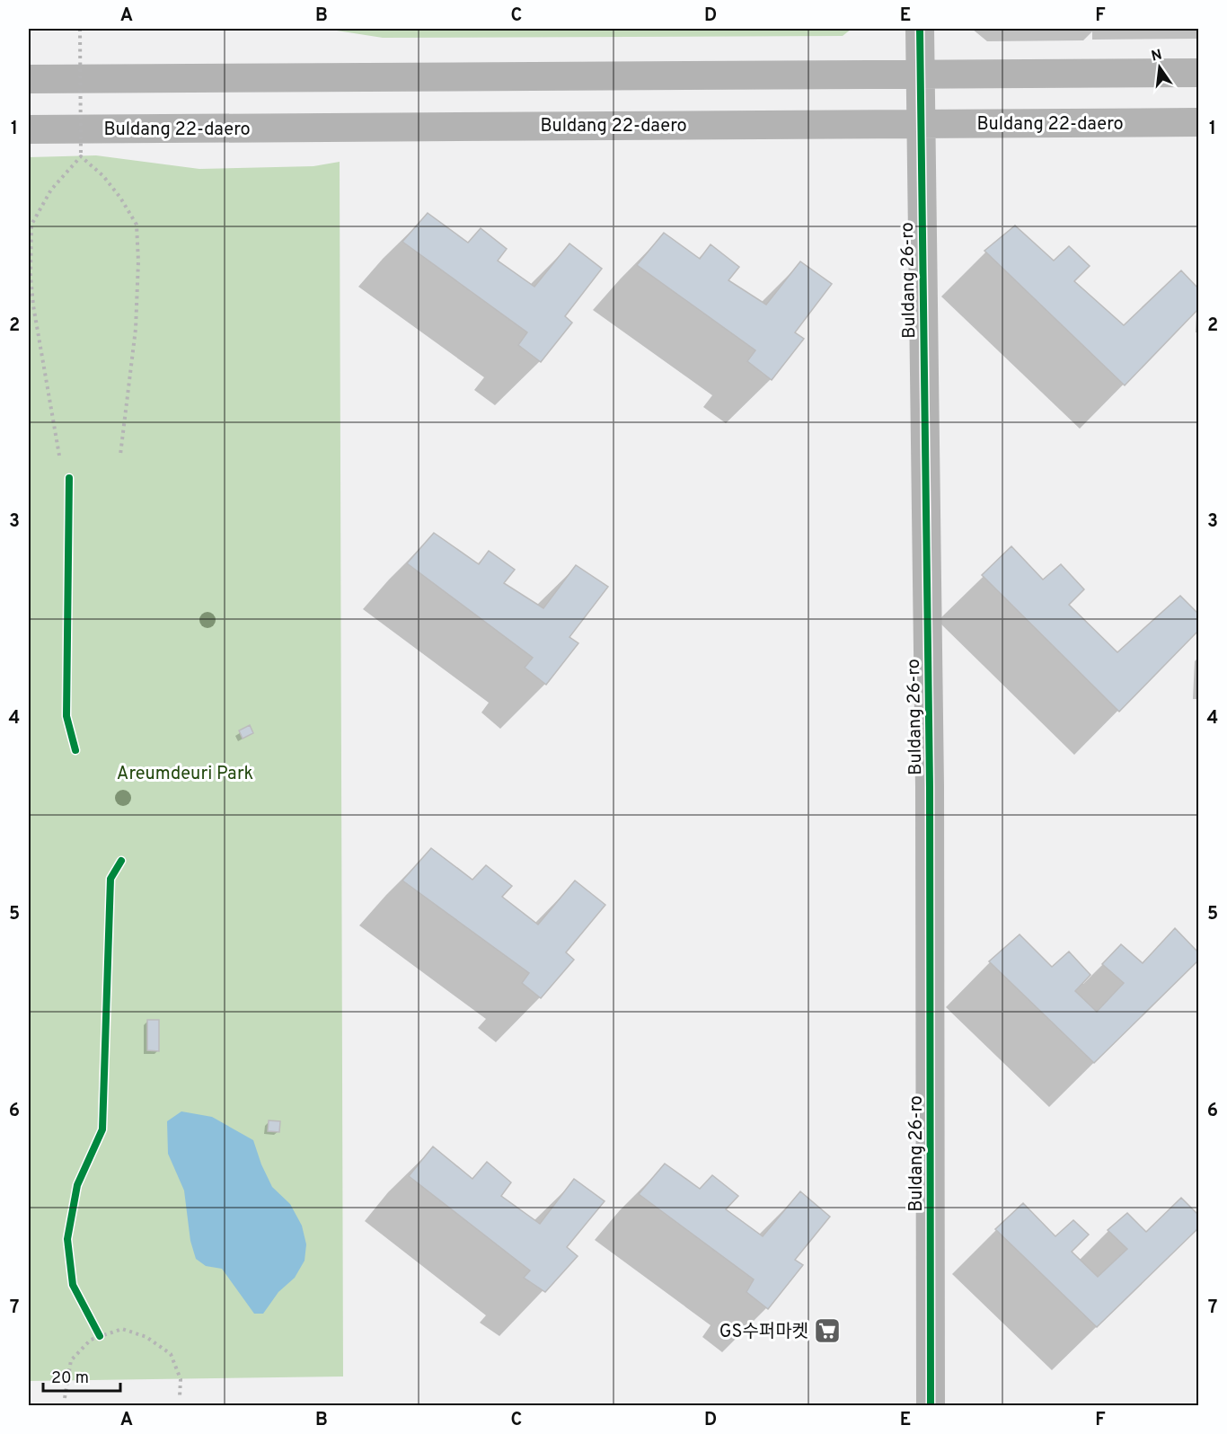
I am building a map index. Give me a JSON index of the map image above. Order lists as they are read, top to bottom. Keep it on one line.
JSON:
{"streets":{"main road":["Buldang 22-daero","Buldang 26-ro"]},"crossings":[["Buldang 22-daero","Buldang 26-ro"]],"parks":["Areumdeuri Park"],"places":{"supermarket":["GS수퍼마켓"]},"scale_bar":"20 m","north":"top","grid":{"columns":["A","B","C","D","E","F"],"rows":["1","2","3","4","5","6","7"]}}
